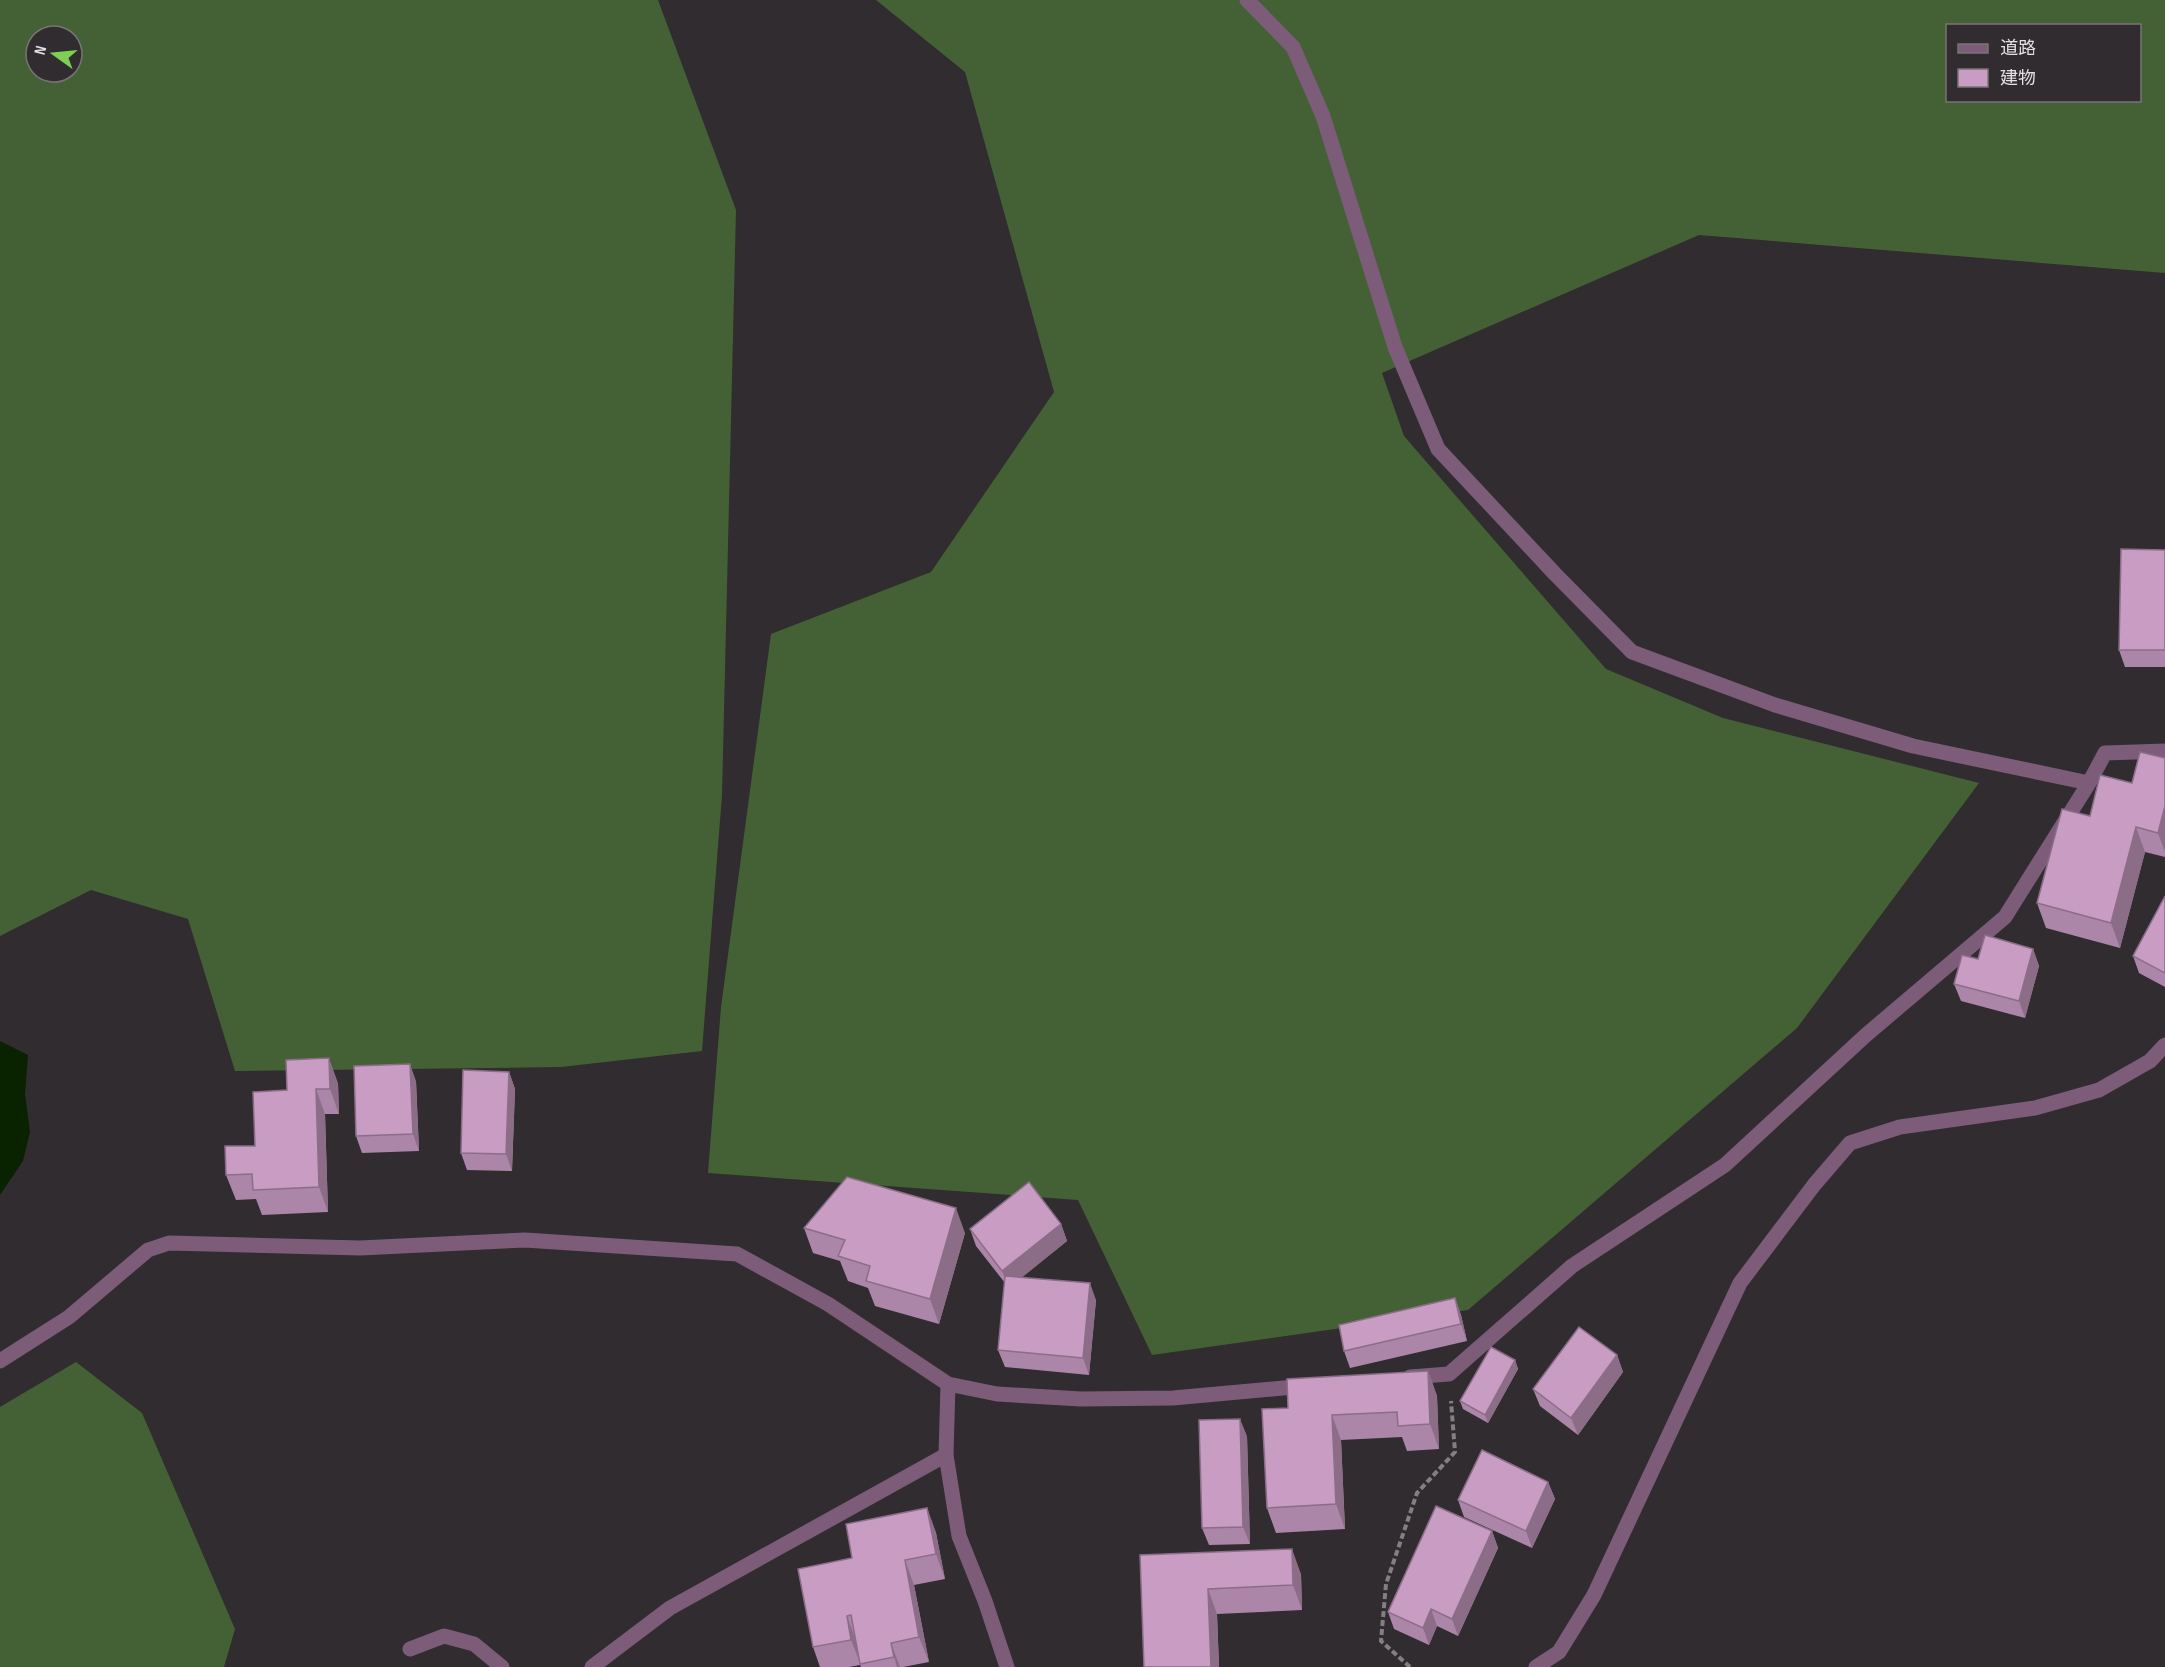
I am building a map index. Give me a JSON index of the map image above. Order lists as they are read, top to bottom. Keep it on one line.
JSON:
{"legend":["道路","建物"],"north":"left"}
